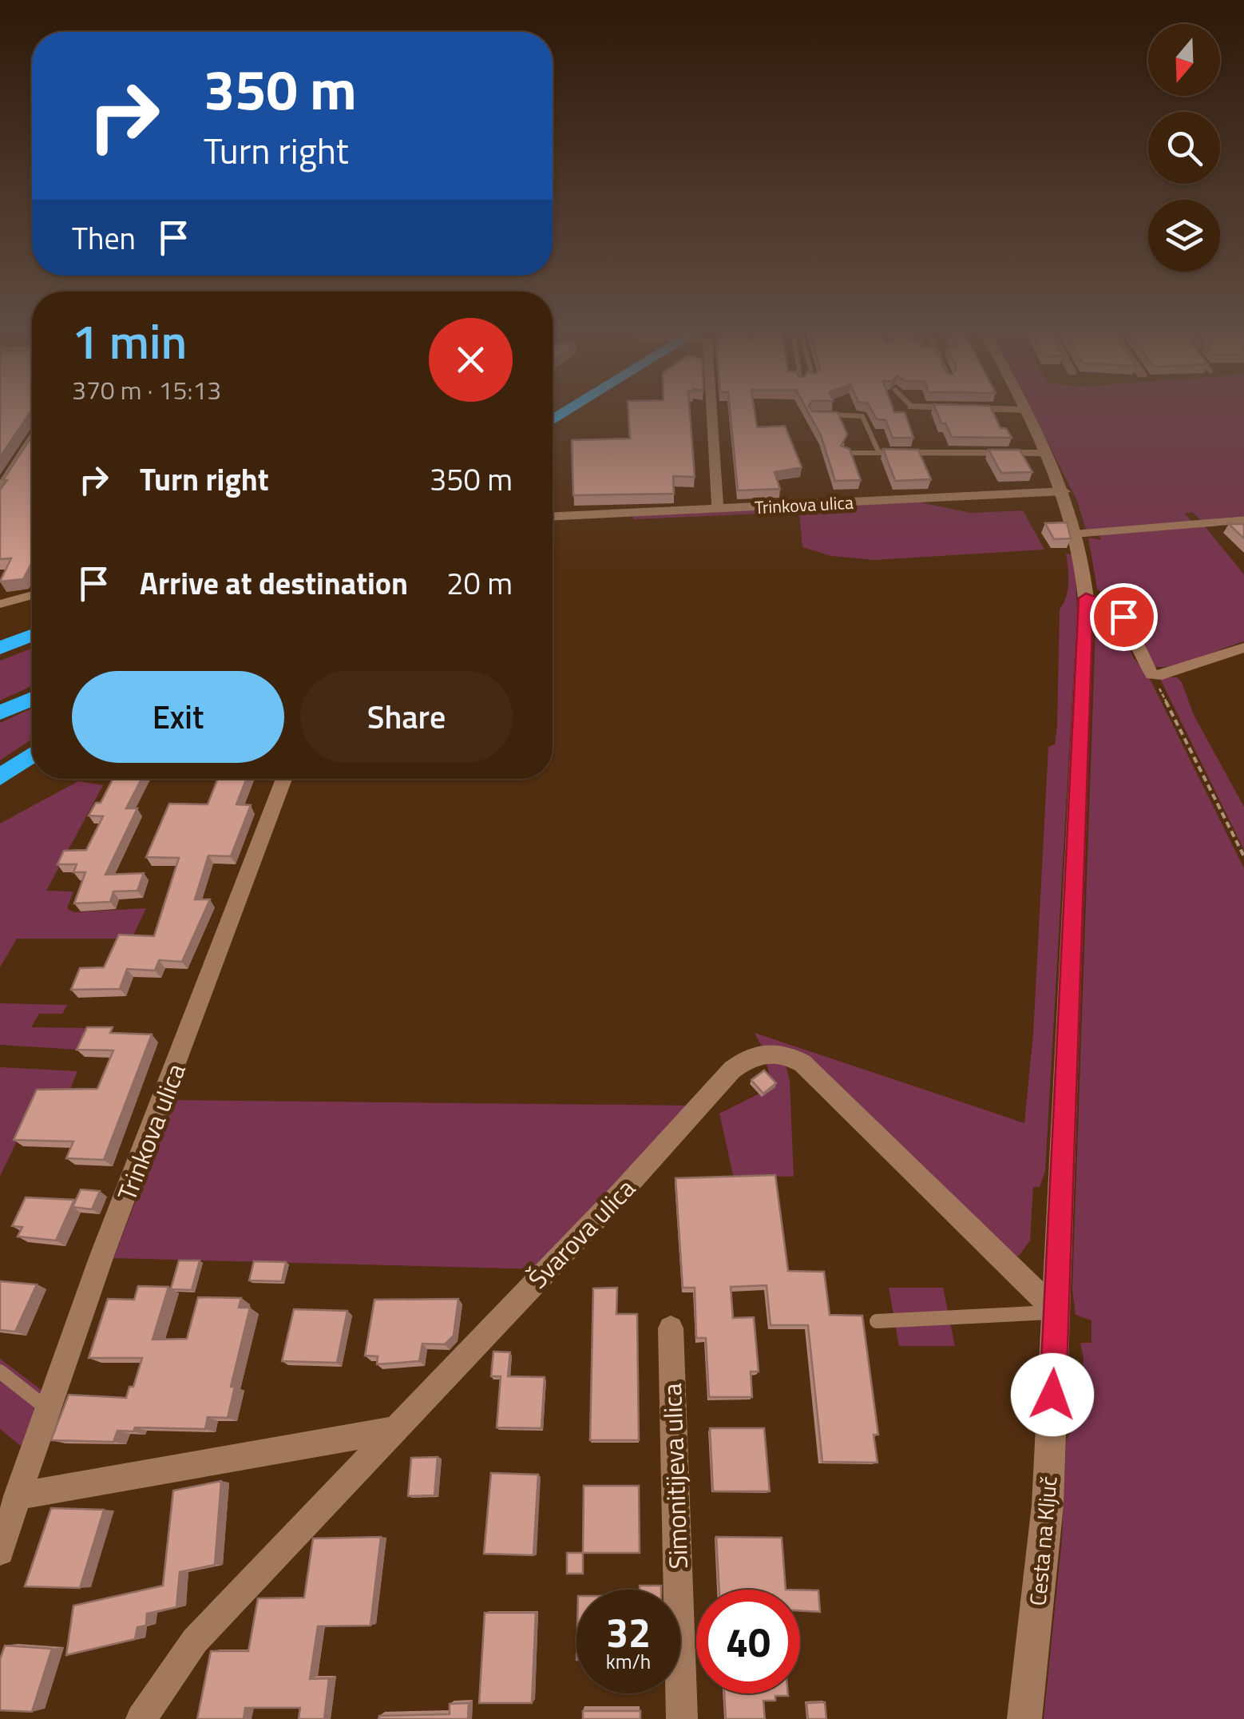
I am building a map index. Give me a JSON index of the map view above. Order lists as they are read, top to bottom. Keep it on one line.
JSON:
{"streets":{"street":["Trinkova ulica","Švarova ulica","Simonitijeva ulica","Cesta na Ključ"]},"crossings":[["Trinkova ulica","Cesta na Ključ"],["Švarova ulica","Cesta na Ključ"]],"north":"bottom","page":{"turn":["350 m","Turn right"],"then":"Then","heading":["1 min","370 m · 15:13"],"list":[{"name":"Turn right","value":"350 m"},{"name":"Arrive at destination","value":"20 m"}],"buttons":["Exit","Share"],"speed":"32 km/h","limit":"40"}}
